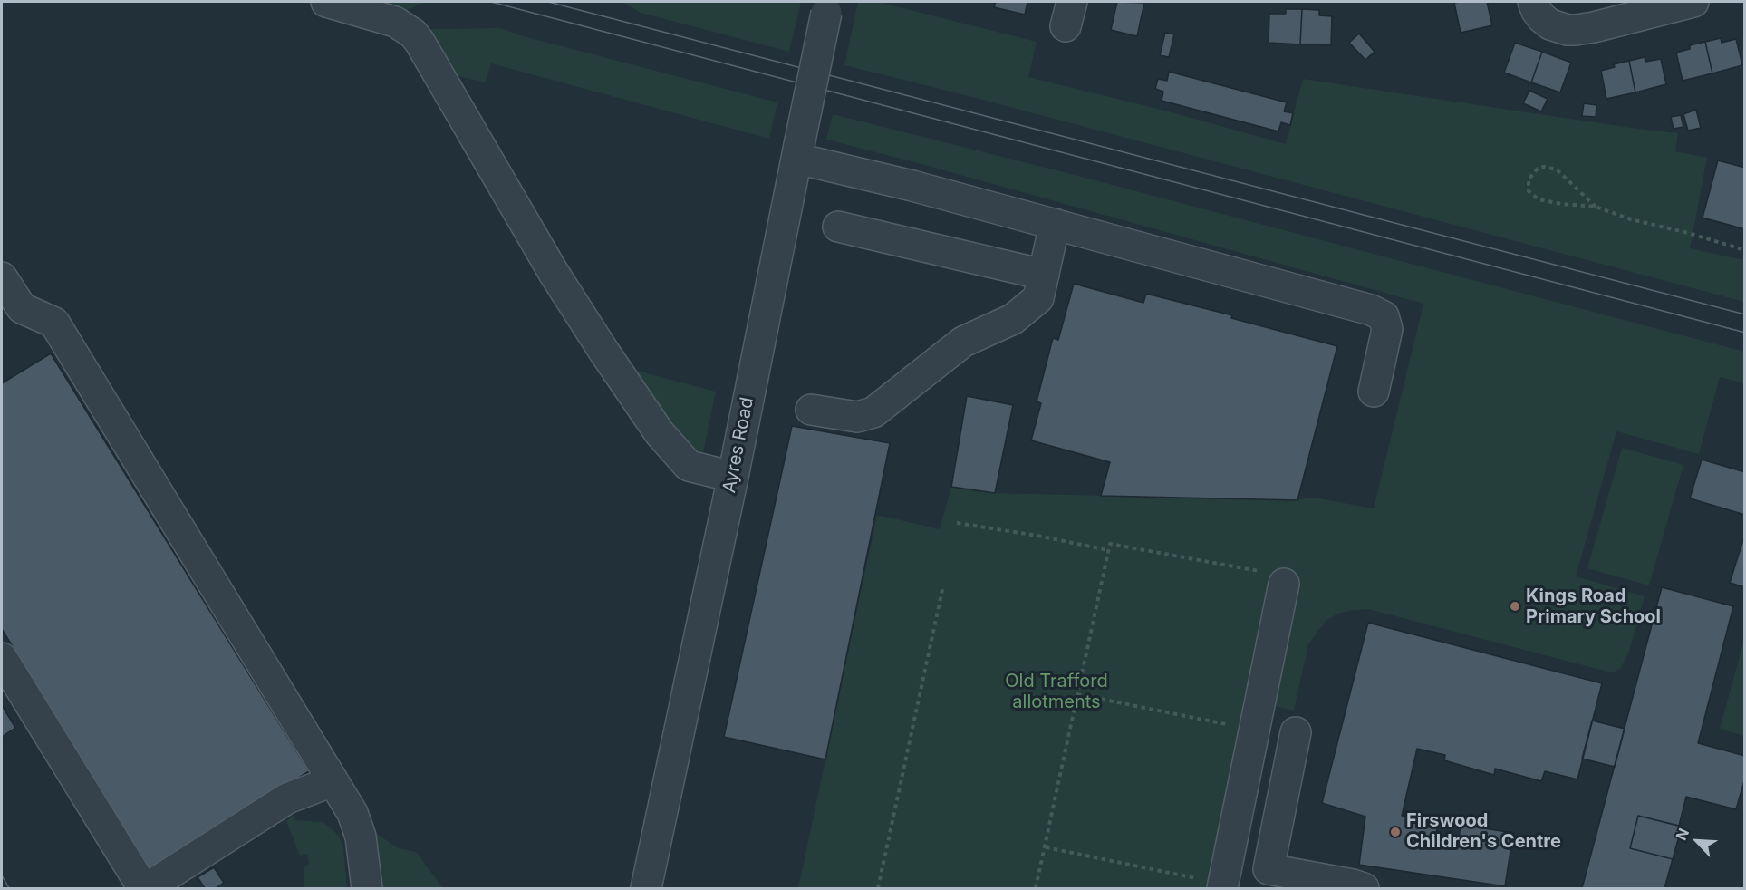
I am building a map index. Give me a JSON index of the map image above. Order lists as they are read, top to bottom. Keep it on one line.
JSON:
{"streets":{"street":["Ayres Road"]},"parks":["Old Trafford allotments"],"places":["Kings Road Primary School","Firswood Children's Centre"],"north":"top left"}
